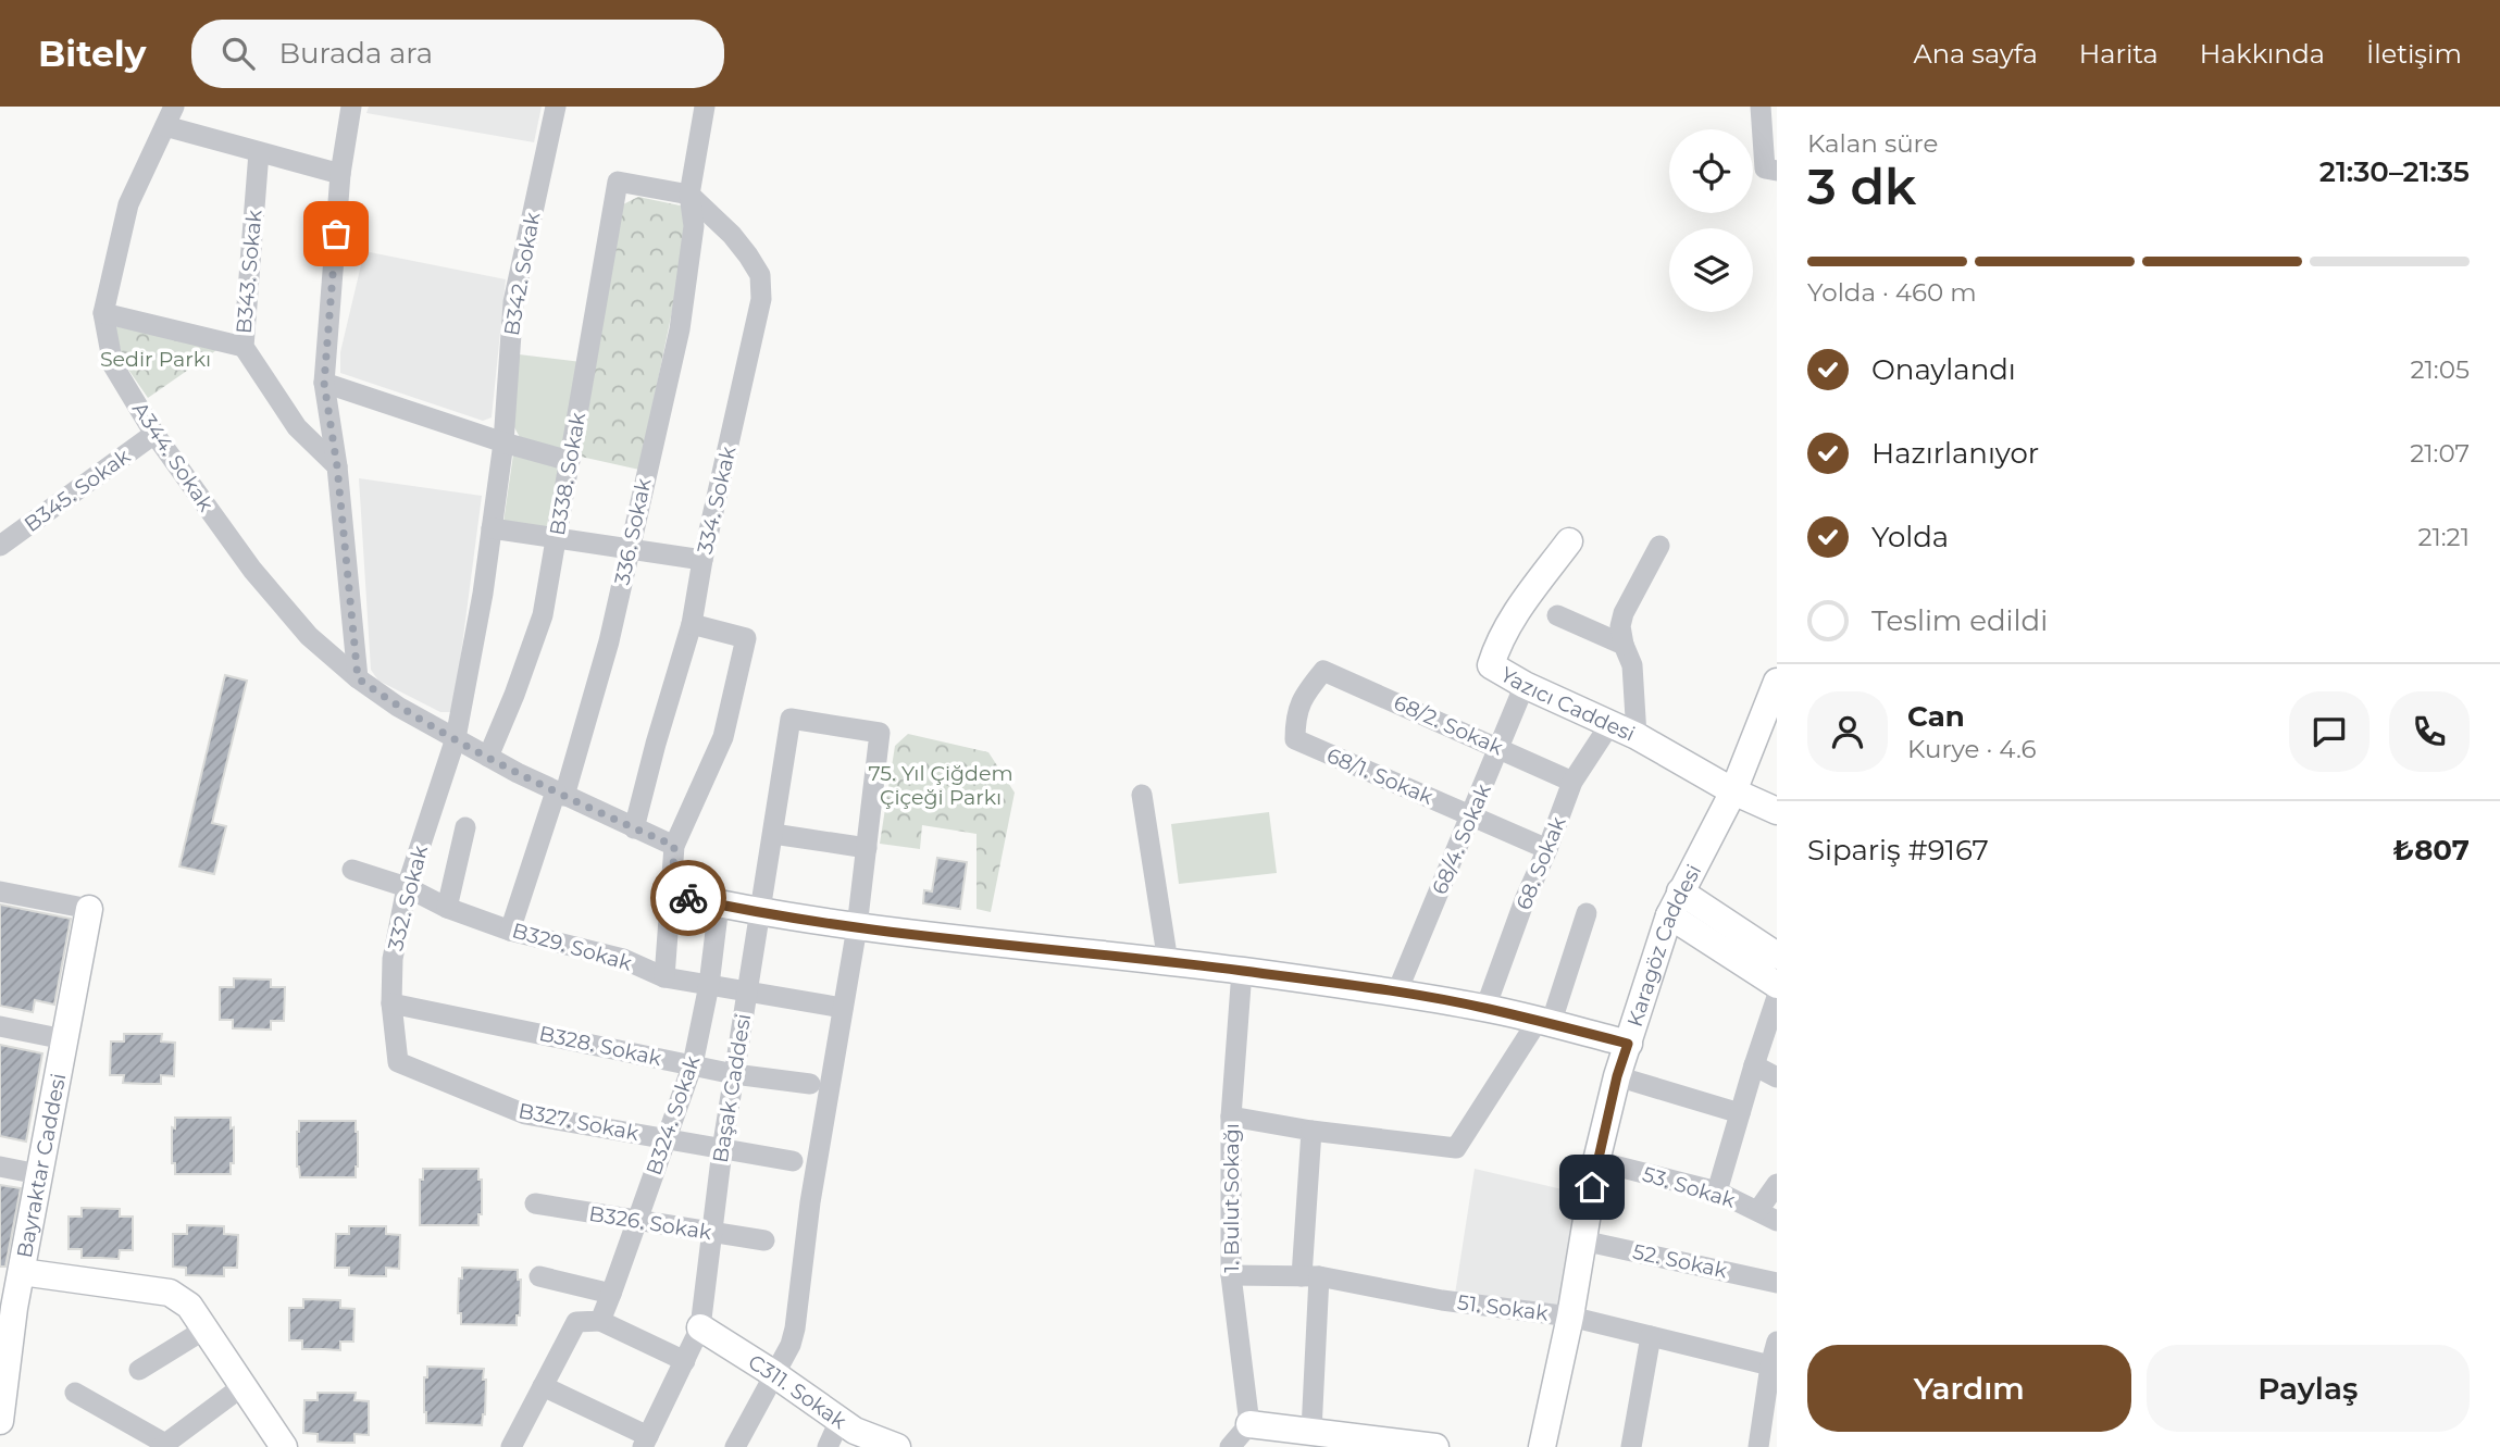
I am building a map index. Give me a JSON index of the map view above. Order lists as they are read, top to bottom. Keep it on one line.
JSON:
{"streets":{"main road":["Yazıcı Caddesi","Karagöz Caddesi","Bayraktar Caddesi","C311. Sokak"],"street":["B343. Sokak","B342. Sokak","A344. Sokak","B338. Sokak","B345. Sokak","334. Sokak","336. Sokak","68/2. Sokak","68/1. Sokak","68/4. Sokak","68. Sokak","332. Sokak","B329. Sokak","B328. Sokak","Başak Caddesi","B324. Sokak","B327. Sokak","53. Sokak","1. Bulut Sokağı","B326. Sokak","52. Sokak","51. Sokak"]},"crossings":[["B342. Sokak","A344. Sokak"],["B342. Sokak","332. Sokak"],["A344. Sokak","B338. Sokak"],["A344. Sokak","B345. Sokak"],["A344. Sokak","334. Sokak"],["A344. Sokak","336. Sokak"],["A344. Sokak","332. Sokak"],["B338. Sokak","334. Sokak"],["B338. Sokak","336. Sokak"],["334. Sokak","336. Sokak"],["336. Sokak","B329. Sokak"],["Yazıcı Caddesi","68/4. Sokak"],["Yazıcı Caddesi","68. Sokak"],["Yazıcı Caddesi","Karagöz Caddesi"],["68/2. Sokak","68/1. Sokak"],["68/2. Sokak","68/4. Sokak"],["68/2. Sokak","68. Sokak"],["68/1. Sokak","68/4. Sokak"],["68/1. Sokak","68. Sokak"],["332. Sokak","B329. Sokak"],["332. Sokak","B328. Sokak"],["332. Sokak","B327. Sokak"],["Karagöz Caddesi","53. Sokak"],["Karagöz Caddesi","52. Sokak"],["Karagöz Caddesi","51. Sokak"],["B329. Sokak","Başak Caddesi"],["B329. Sokak","B324. Sokak"],["B328. Sokak","Başak Caddesi"],["B328. Sokak","B324. Sokak"],["Başak Caddesi","B327. Sokak"],["Başak Caddesi","B326. Sokak"],["Başak Caddesi","C311. Sokak"],["B324. Sokak","B327. Sokak"],["B324. Sokak","B326. Sokak"],["1. Bulut Sokağı","51. Sokak"]],"parks":["Sedir Parkı","75. Yıl Çiğdem Çiçeği Parkı"],"page":{"header":"Bitely","search":"Burada ara","nav":["Ana sayfa","Harita","Hakkında","İletişim"],"heading":["3 dk","Kalan süre","21:30–21:35"],"panel":["Can","Kurye · 4.6","Sipariş #9167","₺807"],"bar":"Yolda · 460 m","list":[["Onaylandı","21:05"],["Hazırlanıyor","21:07"],["Yolda","21:21"],"Teslim edildi"],"buttons":["Yardım","Paylaş"]}}
